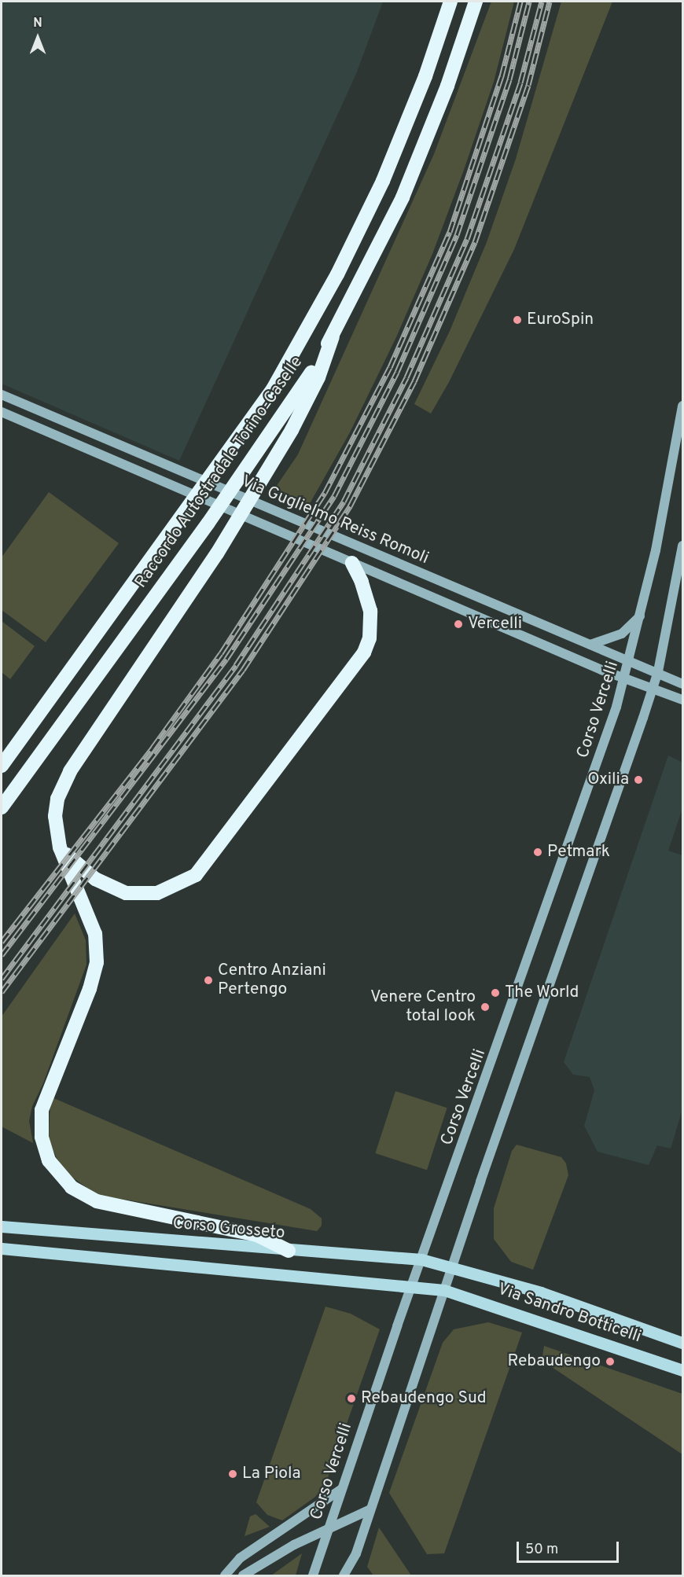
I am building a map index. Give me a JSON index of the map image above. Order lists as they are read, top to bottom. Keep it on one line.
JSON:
{"streets":{"highway":["Raccordo Autostradale Torino-Caselle"],"main road":["Via Guglielmo Reiss Romoli","Corso Vercelli","Corso Grosseto","Via Sandro Botticelli"]},"crossings":[["Via Guglielmo Reiss Romoli","Corso Vercelli"],["Corso Vercelli","Corso Grosseto"],["Corso Grosseto","Via Sandro Botticelli"]],"places":["EuroSpin","Vercelli","Oxilia","Petmark","Centro Anziani Pertengo","The World","Venere Centro total look","Rebaudengo","Rebaudengo Sud","La Piola"],"scale_bar":"50 m","north":"top"}
